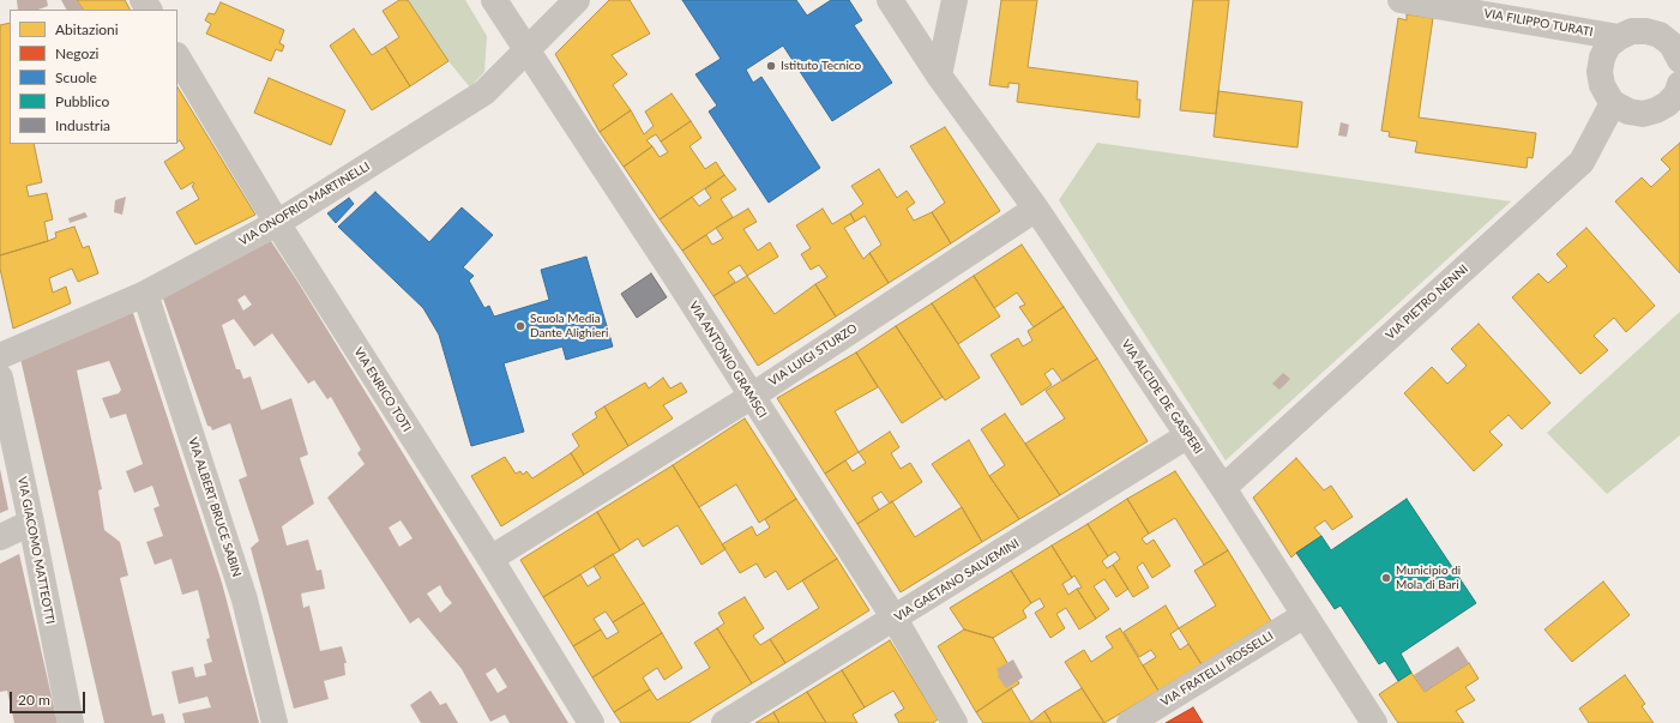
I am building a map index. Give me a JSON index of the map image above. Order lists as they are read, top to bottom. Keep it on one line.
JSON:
{"streets":{"street":["VIA FILIPPO TURATI","VIA ONOFRIO MARTINELLI","VIA PIETRO NENNI","VIA LUIGI STURZO","VIA ANTONIO GRAMSCI","VIA ENRICO TOTI","VIA ALCIDE DE GASPERI","VIA ALBERT BRUCE SABIN","VIA GIACOMO MATTEOTTI","VIA GAETANO SALVEMINI","VIA FRATELLI ROSSELLI"]},"crossings":[["VIA ONOFRIO MARTINELLI","VIA ANTONIO GRAMSCI"],["VIA ONOFRIO MARTINELLI","VIA ENRICO TOTI"],["VIA ONOFRIO MARTINELLI","VIA ALBERT BRUCE SABIN"],["VIA PIETRO NENNI","VIA ALCIDE DE GASPERI"],["VIA LUIGI STURZO","VIA ANTONIO GRAMSCI"],["VIA LUIGI STURZO","VIA ENRICO TOTI"],["VIA LUIGI STURZO","VIA ALCIDE DE GASPERI"],["VIA ANTONIO GRAMSCI","VIA GAETANO SALVEMINI"],["VIA ALCIDE DE GASPERI","VIA GAETANO SALVEMINI"],["VIA ALCIDE DE GASPERI","VIA FRATELLI ROSSELLI"]],"places":["Istituto Tecnico","Scuola Media Dante Alighieri","Municipio di Mola di Bari"],"legend":["Abitazioni","Negozi","Scuole","Pubblico","Industria"],"scale_bar":"20 m"}
